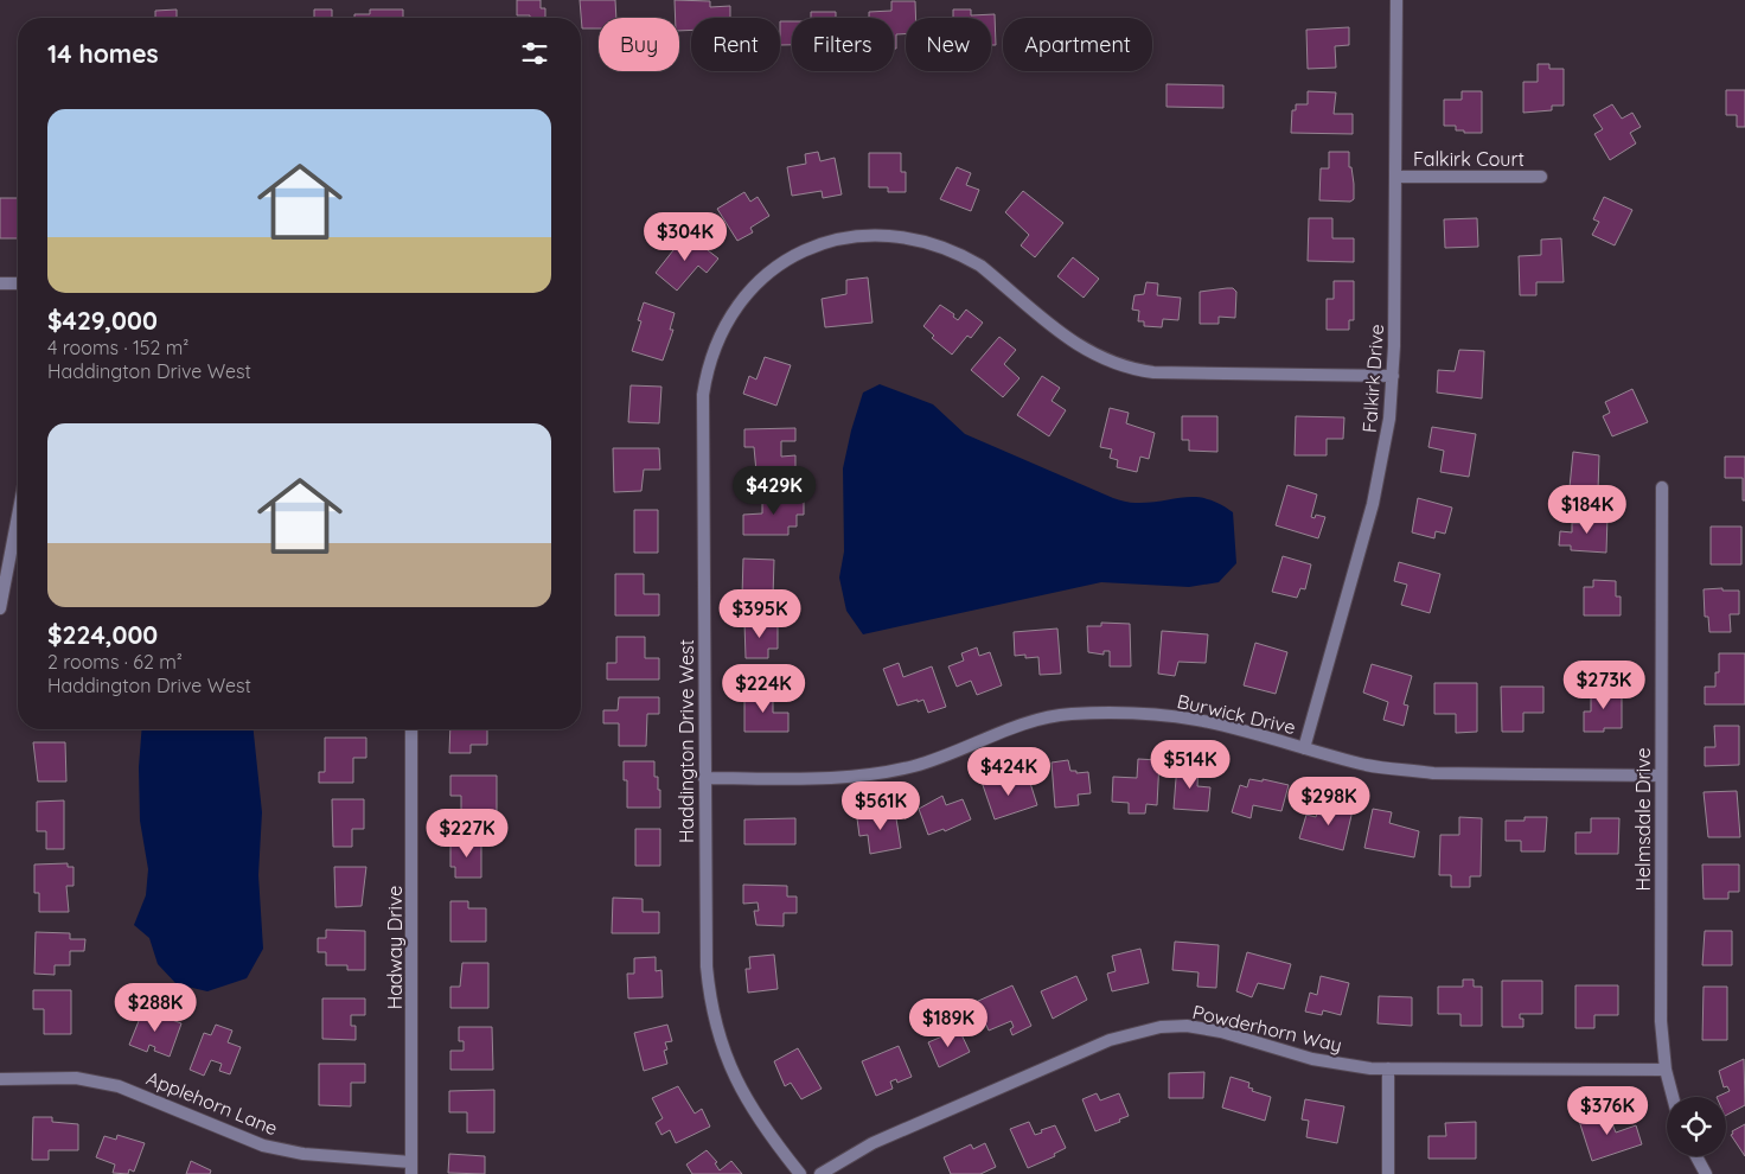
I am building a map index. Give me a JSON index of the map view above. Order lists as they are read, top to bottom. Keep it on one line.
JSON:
{"streets":{"street":["Falkirk Court","Falkirk Drive","Burwick Drive","Haddington Drive West","Helmsdale Drive","Hadway Drive","Powderhorn Way","Applehorn Lane"]},"crossings":[["Falkirk Court","Falkirk Drive"],["Falkirk Drive","Burwick Drive"],["Falkirk Drive","Haddington Drive West"],["Burwick Drive","Haddington Drive West"],["Burwick Drive","Helmsdale Drive"],["Helmsdale Drive","Powderhorn Way"],["Hadway Drive","Applehorn Lane"]],"page":{"chip":["Buy","Rent","Filters","New","Apartment"],"heading":"14 homes","list":[{"name":"$429,000","note":"4 rooms · 152 m² · Haddington Drive West"},{"name":"$224,000","note":"2 rooms · 62 m² · Haddington Drive West"}],"price":["$304K","$429K","$184K","$395K","$273K","$224K","$514K","$424K","$298K","$561K","$227K","$288K","$189K","$376K"]}}
